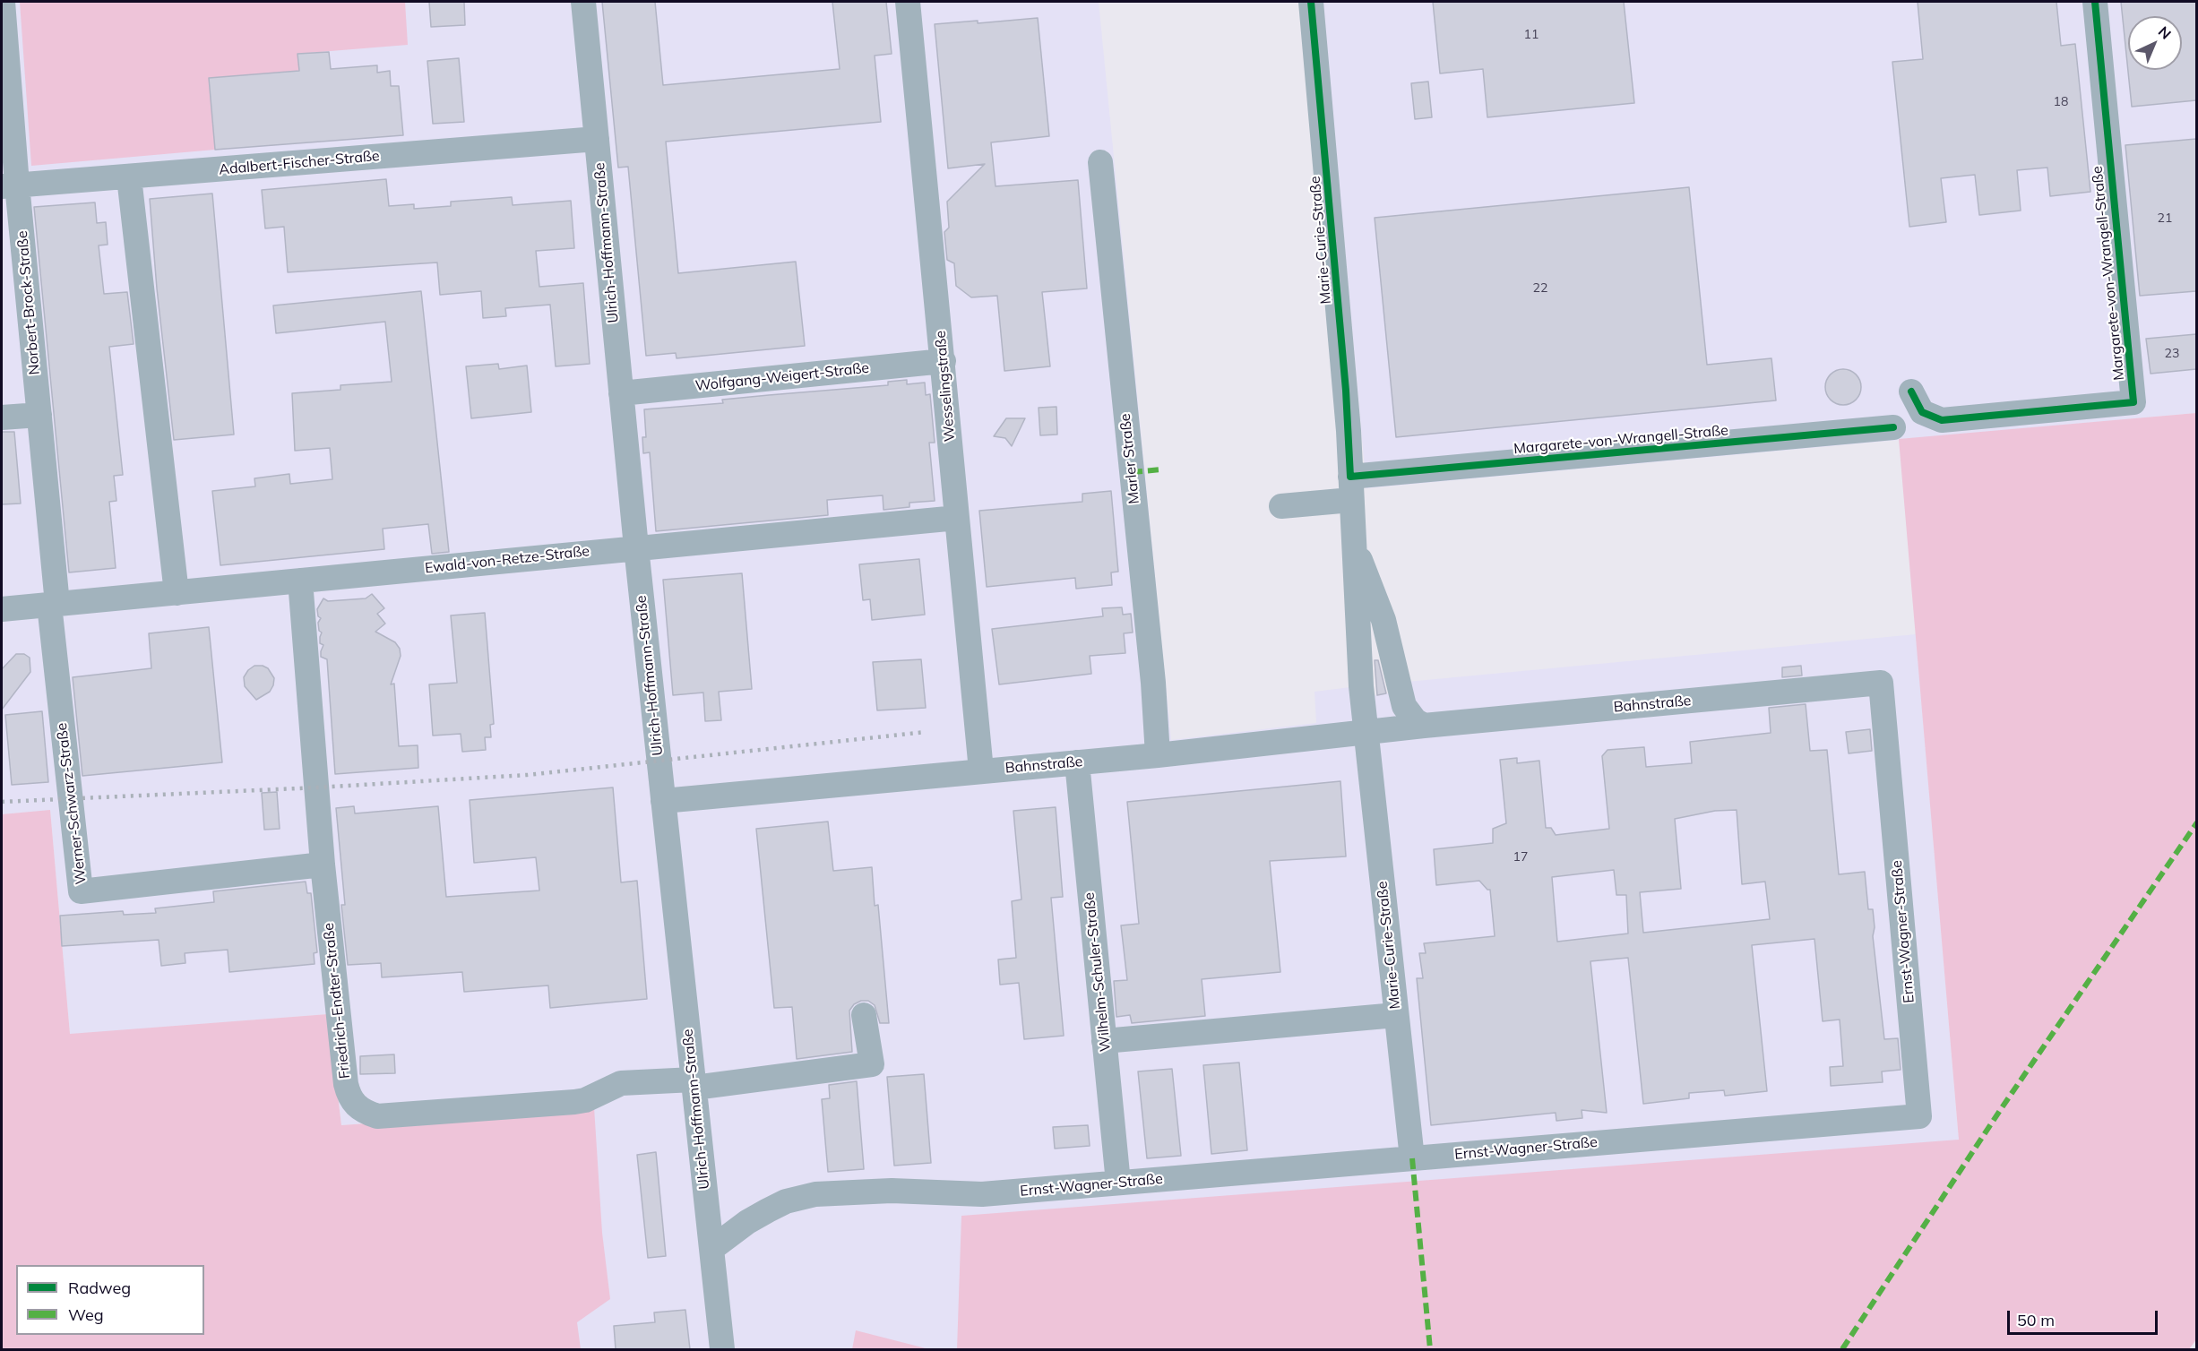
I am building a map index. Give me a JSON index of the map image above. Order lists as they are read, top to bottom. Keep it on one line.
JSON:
{"streets":{"street":["Adalbert-Fischer-Straße","Marie-Curie-Straße","Ulrich-Hoffmann-Straße","Margarete-von-Wrangell-Straße","Norbert-Brock-Straße","Wolfgang-Weigert-Straße","Wesselingstraße","Marler Straße","Ewald-von-Retze-Straße","Bahnstraße","Werner-Schwarz-Straße","Ernst-Wagner-Straße","Wilhelm-Schuler-Straße","Friedrich-Endter-Straße"]},"crossings":[["Adalbert-Fischer-Straße","Ulrich-Hoffmann-Straße"],["Adalbert-Fischer-Straße","Norbert-Brock-Straße"],["Marie-Curie-Straße","Margarete-von-Wrangell-Straße"],["Marie-Curie-Straße","Bahnstraße"],["Marie-Curie-Straße","Ernst-Wagner-Straße"],["Ulrich-Hoffmann-Straße","Wolfgang-Weigert-Straße"],["Ulrich-Hoffmann-Straße","Ewald-von-Retze-Straße"],["Ulrich-Hoffmann-Straße","Bahnstraße"],["Ulrich-Hoffmann-Straße","Ernst-Wagner-Straße"],["Ulrich-Hoffmann-Straße","Friedrich-Endter-Straße"],["Norbert-Brock-Straße","Ewald-von-Retze-Straße"],["Norbert-Brock-Straße","Werner-Schwarz-Straße"],["Wolfgang-Weigert-Straße","Wesselingstraße"],["Wesselingstraße","Ewald-von-Retze-Straße"],["Wesselingstraße","Bahnstraße"],["Marler Straße","Bahnstraße"],["Ewald-von-Retze-Straße","Werner-Schwarz-Straße"],["Ewald-von-Retze-Straße","Friedrich-Endter-Straße"],["Bahnstraße","Ernst-Wagner-Straße"],["Bahnstraße","Wilhelm-Schuler-Straße"],["Werner-Schwarz-Straße","Friedrich-Endter-Straße"],["Ernst-Wagner-Straße","Wilhelm-Schuler-Straße"]],"house_numbers":["11","18","21","22","23","17"],"legend":["Radweg","Weg"],"scale_bar":"50 m","north":"top right"}
